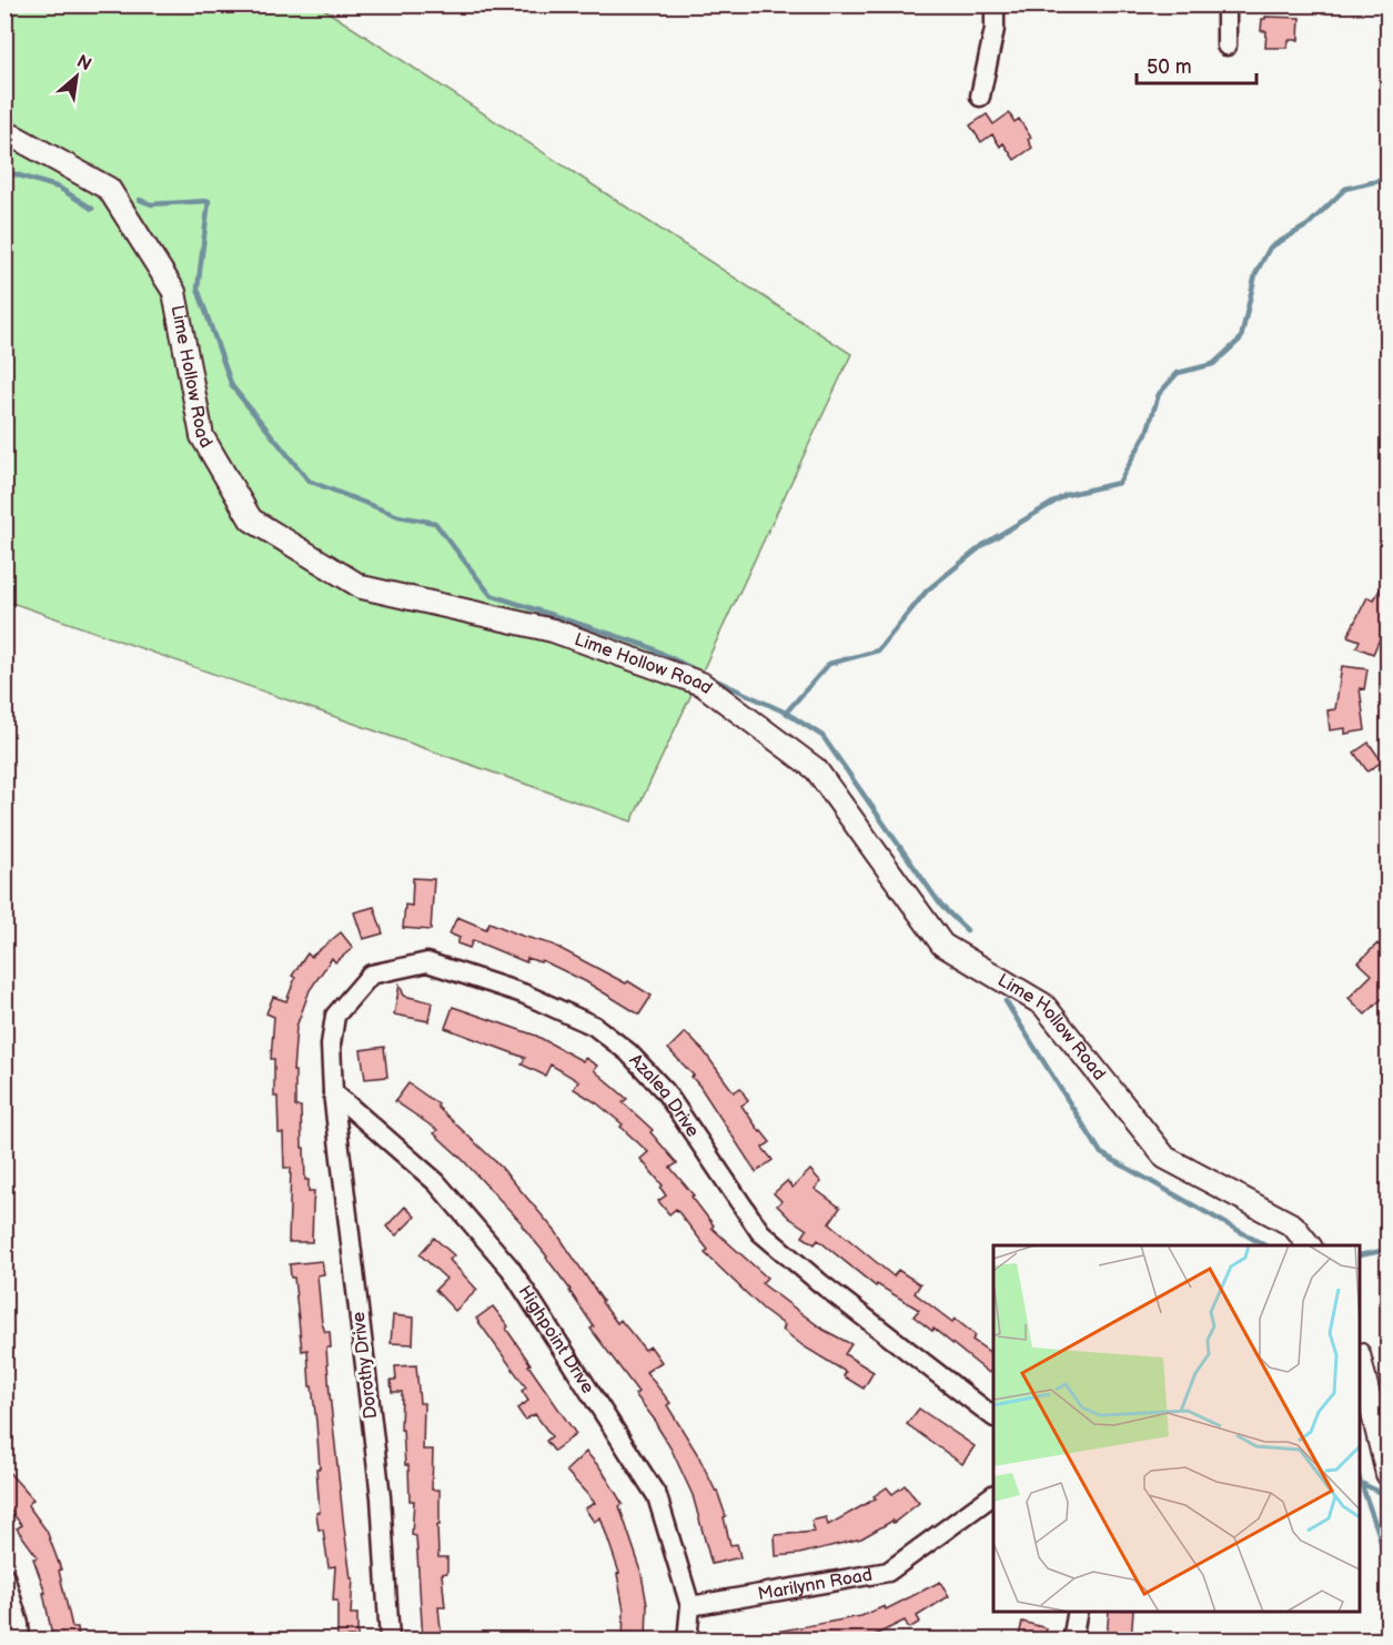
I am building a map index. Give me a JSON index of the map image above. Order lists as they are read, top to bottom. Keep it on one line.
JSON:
{"streets":{"street":["Lime Hollow Road","Azalea Drive","Highpoint Drive","Dorothy Drive","Marilynn Road"]},"crossings":[["Azalea Drive","Highpoint Drive"],["Azalea Drive","Dorothy Drive"],["Highpoint Drive","Dorothy Drive"],["Highpoint Drive","Marilynn Road"]],"scale_bar":"50 m","north":"top right"}
